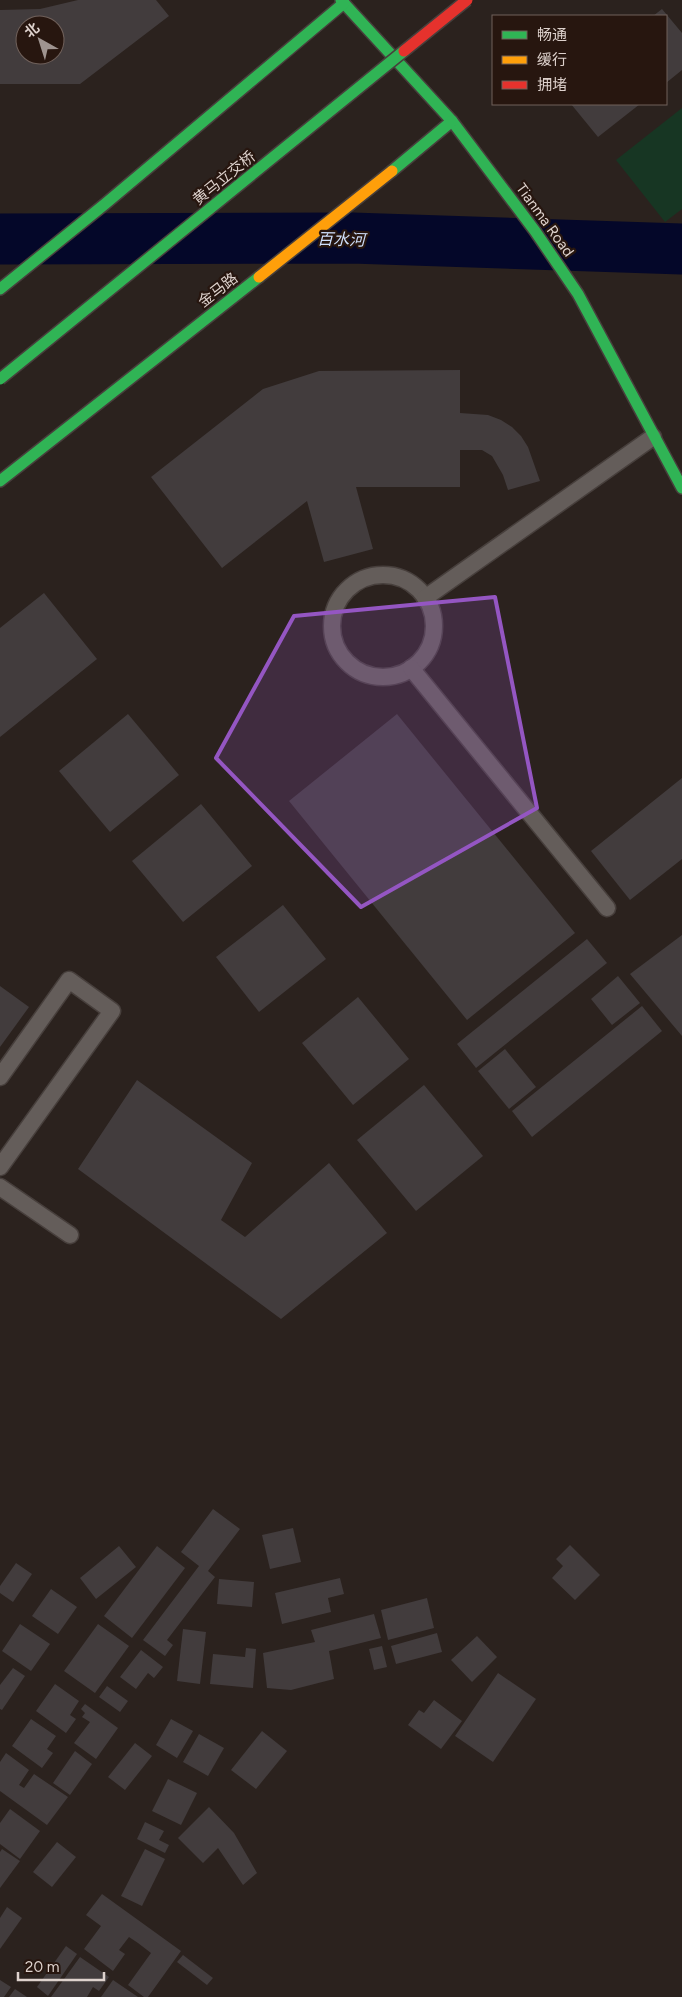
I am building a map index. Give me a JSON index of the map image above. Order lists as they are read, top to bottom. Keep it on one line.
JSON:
{"streets":{"street":["黄马立交桥","Tianma Road","金马路"]},"crossings":[["Tianma Road","金马路"]],"water":["百水河"],"legend":["畅通","缓行","拥堵"],"scale_bar":"20 m","north":"top left"}
